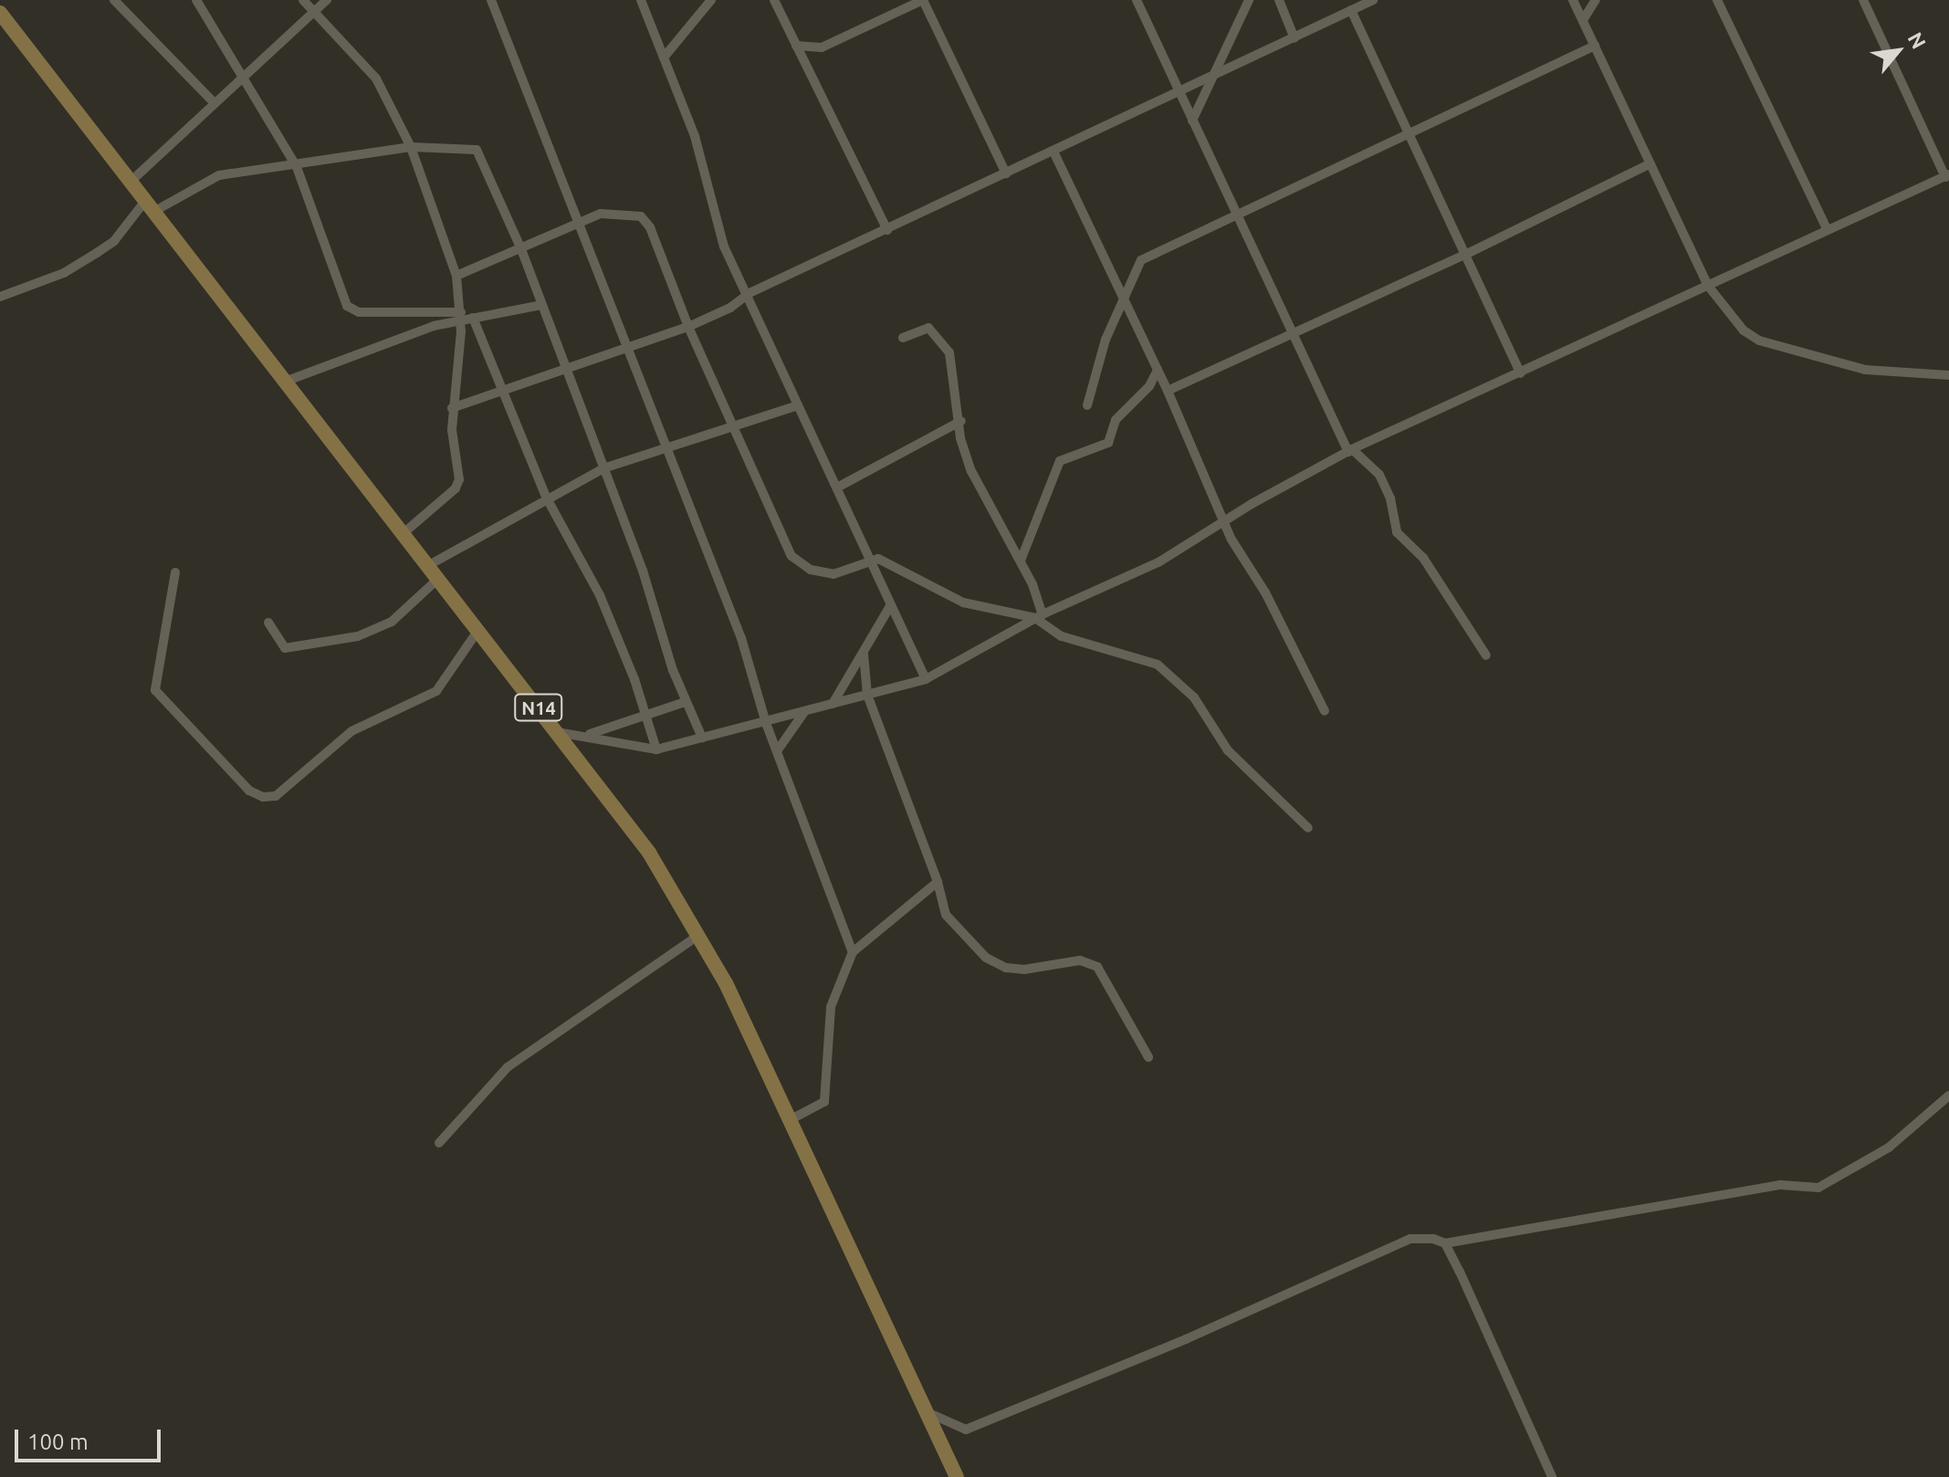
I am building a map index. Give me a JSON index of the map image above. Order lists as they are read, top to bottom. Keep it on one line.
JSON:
{"streets":{"main road":["N14"]},"scale_bar":"100 m","north":"top right"}
